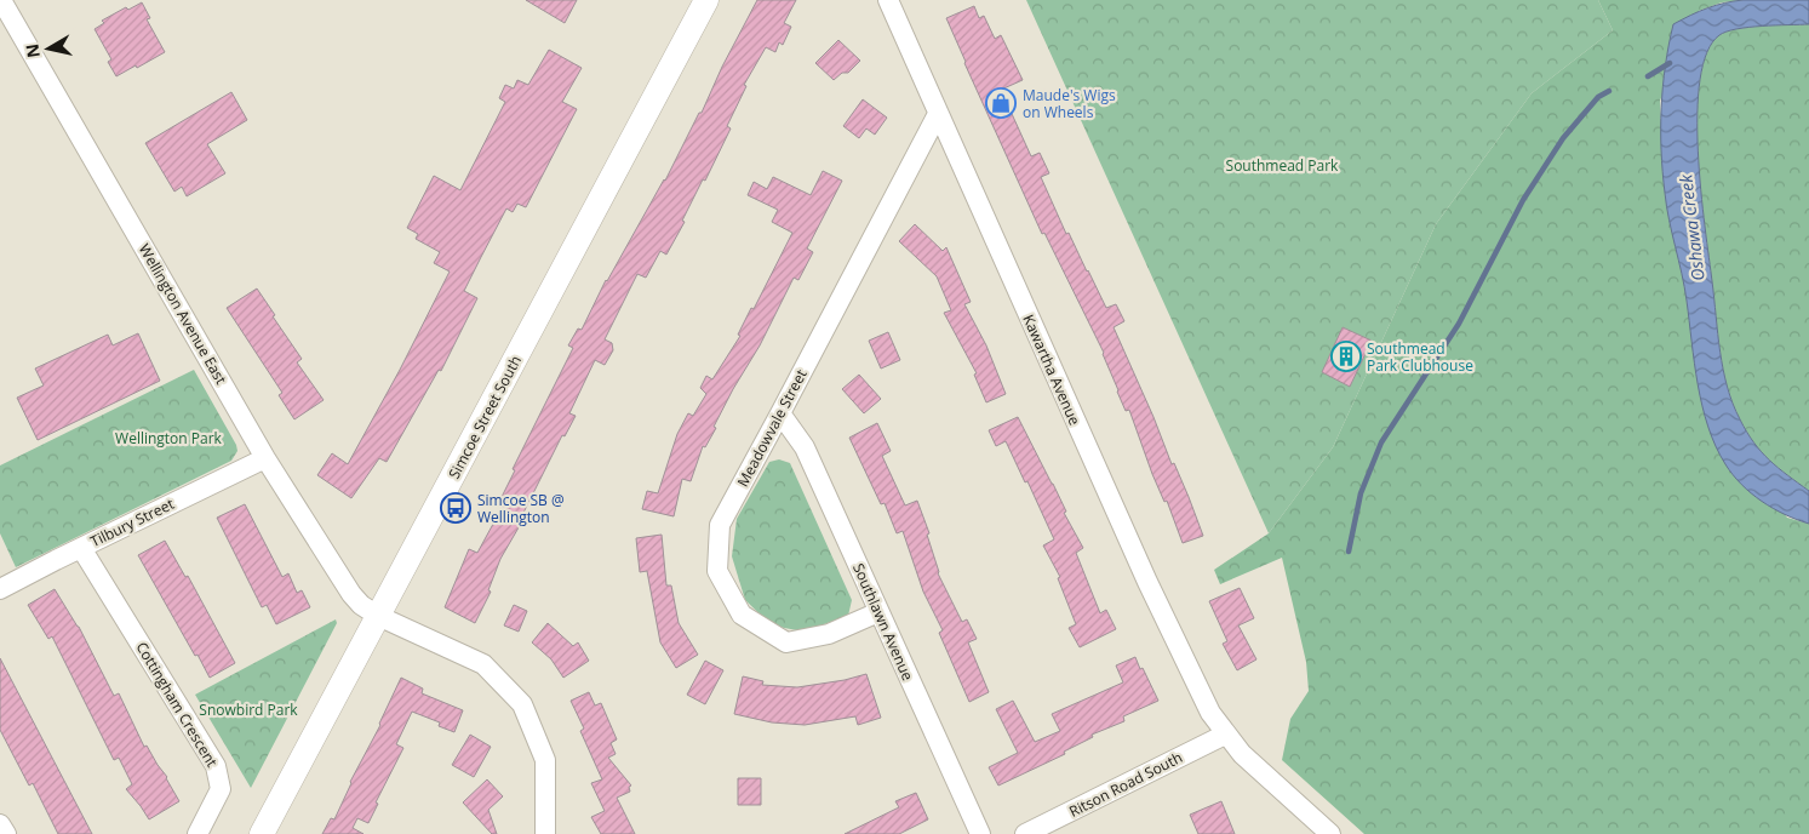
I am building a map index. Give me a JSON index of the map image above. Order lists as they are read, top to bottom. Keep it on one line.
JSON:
{"streets":{"street":["Wellington Avenue East","Kawartha Avenue","Simcoe Street South","Meadowvale Street","Tilbury Street","Southlawn Avenue","Cottingham Crescent","Ritson Road South"]},"crossings":[["Wellington Avenue East","Simcoe Street South"],["Wellington Avenue East","Tilbury Street"],["Kawartha Avenue","Meadowvale Street"],["Kawartha Avenue","Ritson Road South"],["Meadowvale Street","Southlawn Avenue"],["Tilbury Street","Cottingham Crescent"]],"water":["Oshawa Creek"],"parks":["Southmead Park","Wellington Park","Snowbird Park"],"places":{"shop":["Maude's Wigs on Wheels"],"building":["Southmead Park Clubhouse"],"bus stop":["Simcoe SB @ Wellington"]},"north":"left"}
